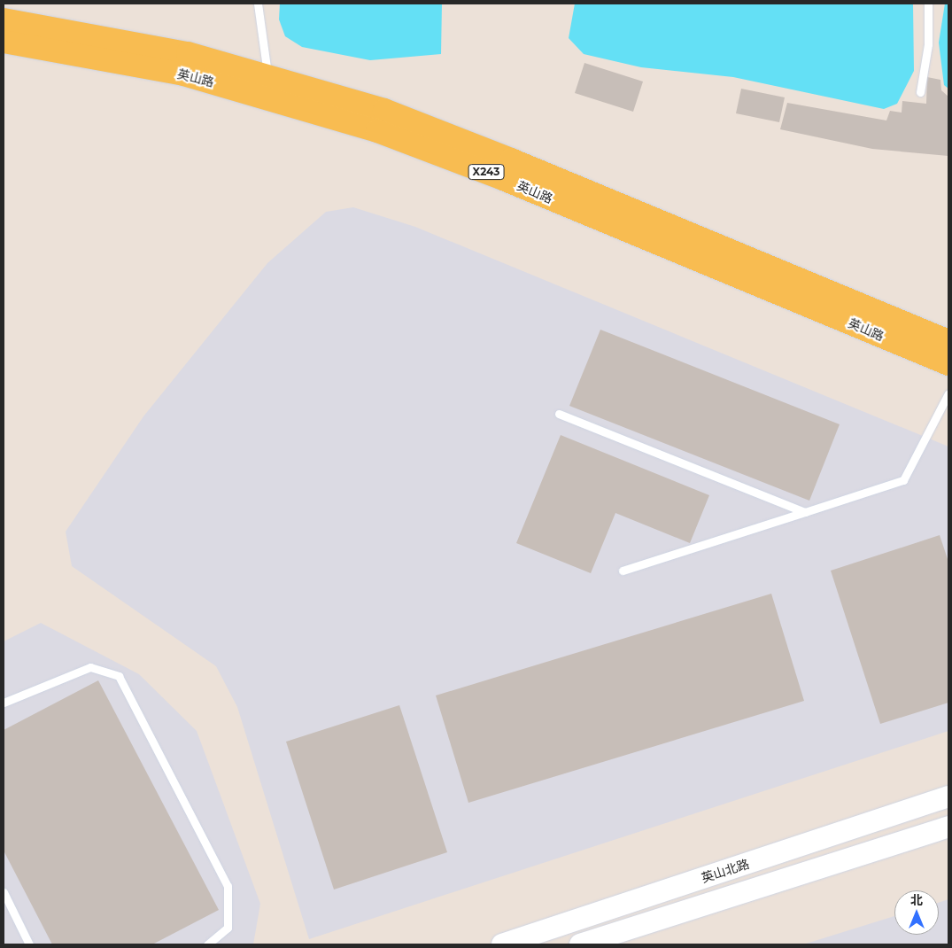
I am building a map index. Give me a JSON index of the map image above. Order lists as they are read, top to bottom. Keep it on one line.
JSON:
{"streets":{"main road":["英山路","X243","英山北路"]},"north":"top"}
